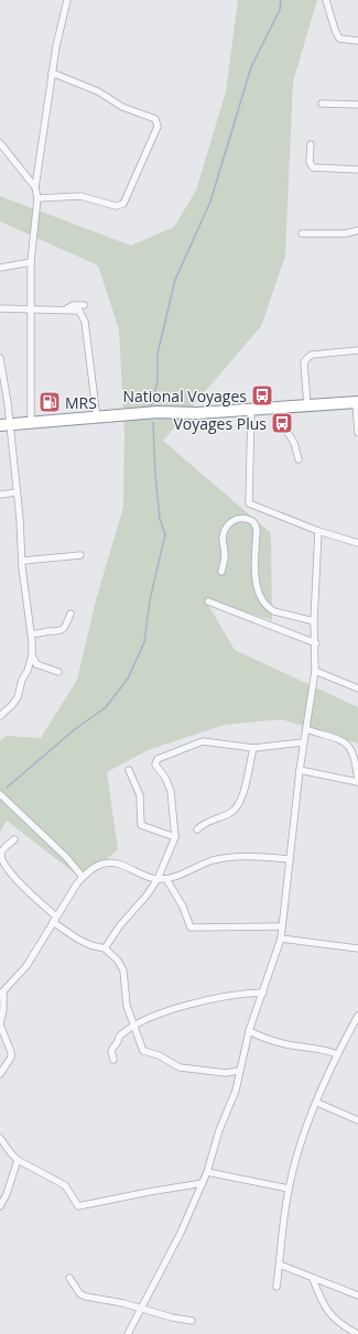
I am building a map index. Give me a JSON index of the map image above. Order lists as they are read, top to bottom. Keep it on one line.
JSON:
{"places":{"bus stop":["National Voyages","Voyages Plus"],"fuel station":["MRS"]}}
